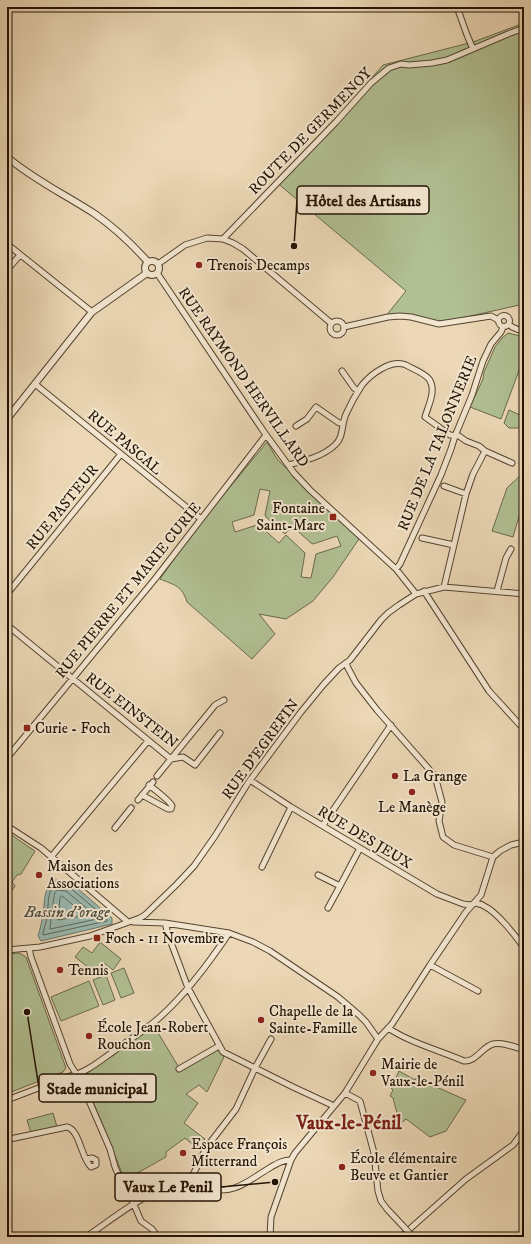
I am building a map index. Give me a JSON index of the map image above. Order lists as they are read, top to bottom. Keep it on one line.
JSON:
{"streets":{"street":["ROUTE DE GERMENOY","RUE RAYMOND HERVILLARD","RUE PASCAL","RUE DE LA TALONNERIE","RUE PASTEUR","RUE PIERRE ET MARIE CURIE","RUE EINSTEIN","RUE D'EGREFIN","RUE DES JEUX"]},"crossings":[["RUE RAYMOND HERVILLARD","RUE DE LA TALONNERIE"],["RUE RAYMOND HERVILLARD","RUE PIERRE ET MARIE CURIE"],["RUE RAYMOND HERVILLARD","RUE D'EGREFIN"],["RUE PASCAL","RUE PASTEUR"],["RUE PASCAL","RUE PIERRE ET MARIE CURIE"],["RUE PIERRE ET MARIE CURIE","RUE EINSTEIN"],["RUE D'EGREFIN","RUE DES JEUX"]],"districts":["Vaux-le-Pénil"],"water":["Bassin d'orage"],"places":{"other":["Hôtel des Artisans","Trenois Decamps","La Grange","Le Manège","Maison des Associations","Tennis","Stade municipal","Chapelle de la Sainte-Famille","École Jean-Robert Rouchon","Mairie de Vaux-le-Pénil","Espace François Mitterrand","École élémentaire Beuve et Gantier","Vaux Le Penil"],"transit":["Fontaine Saint-Marc","Curie - Foch","Foch - 11 Novembre"]}}
